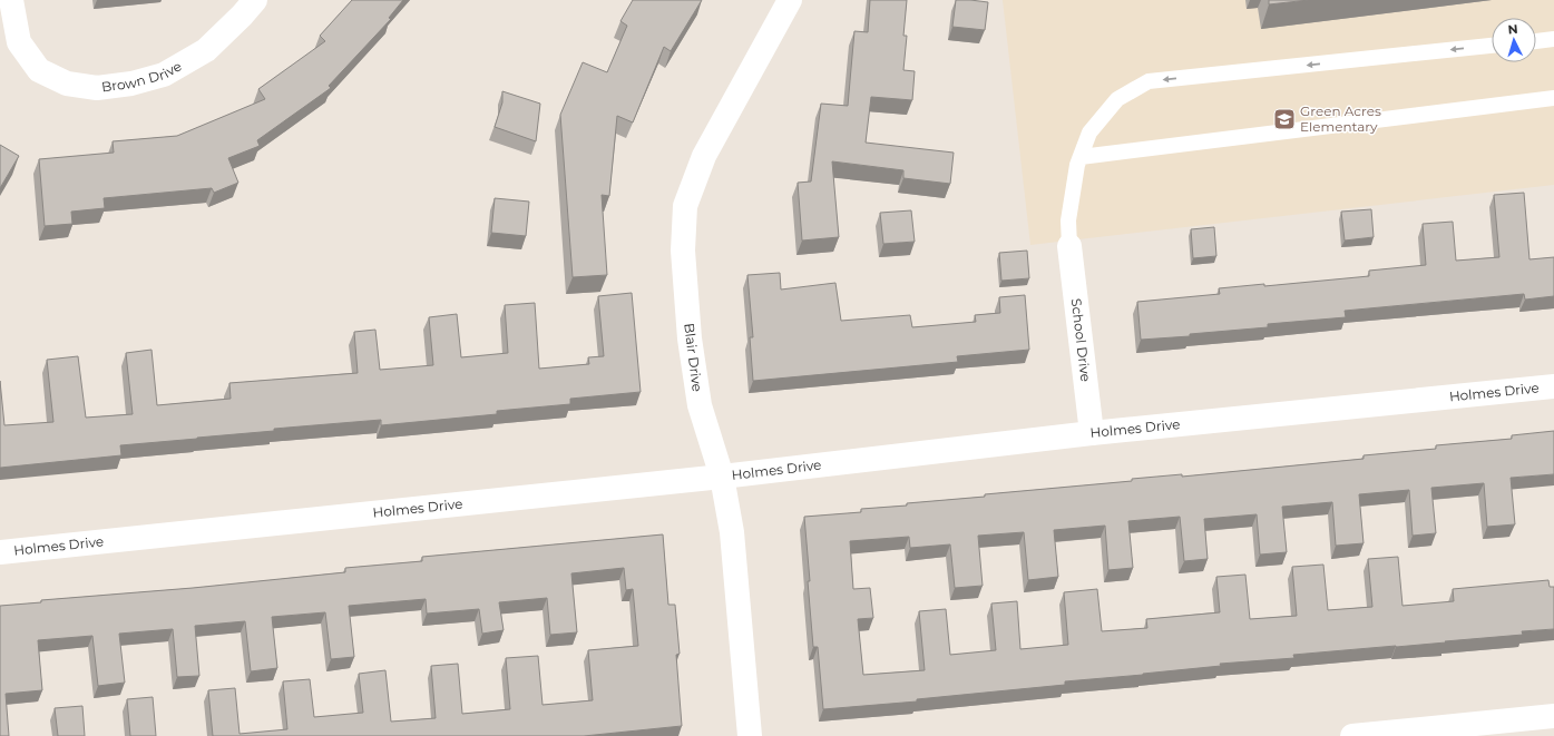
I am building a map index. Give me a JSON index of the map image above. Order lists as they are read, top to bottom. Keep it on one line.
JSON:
{"streets":{"street":["Brown Drive","School Drive","Blair Drive","Holmes Drive"]},"crossings":[["School Drive","Holmes Drive"],["Blair Drive","Holmes Drive"]],"places":{"school or university":["Green Acres Elementary"]},"north":"top"}
